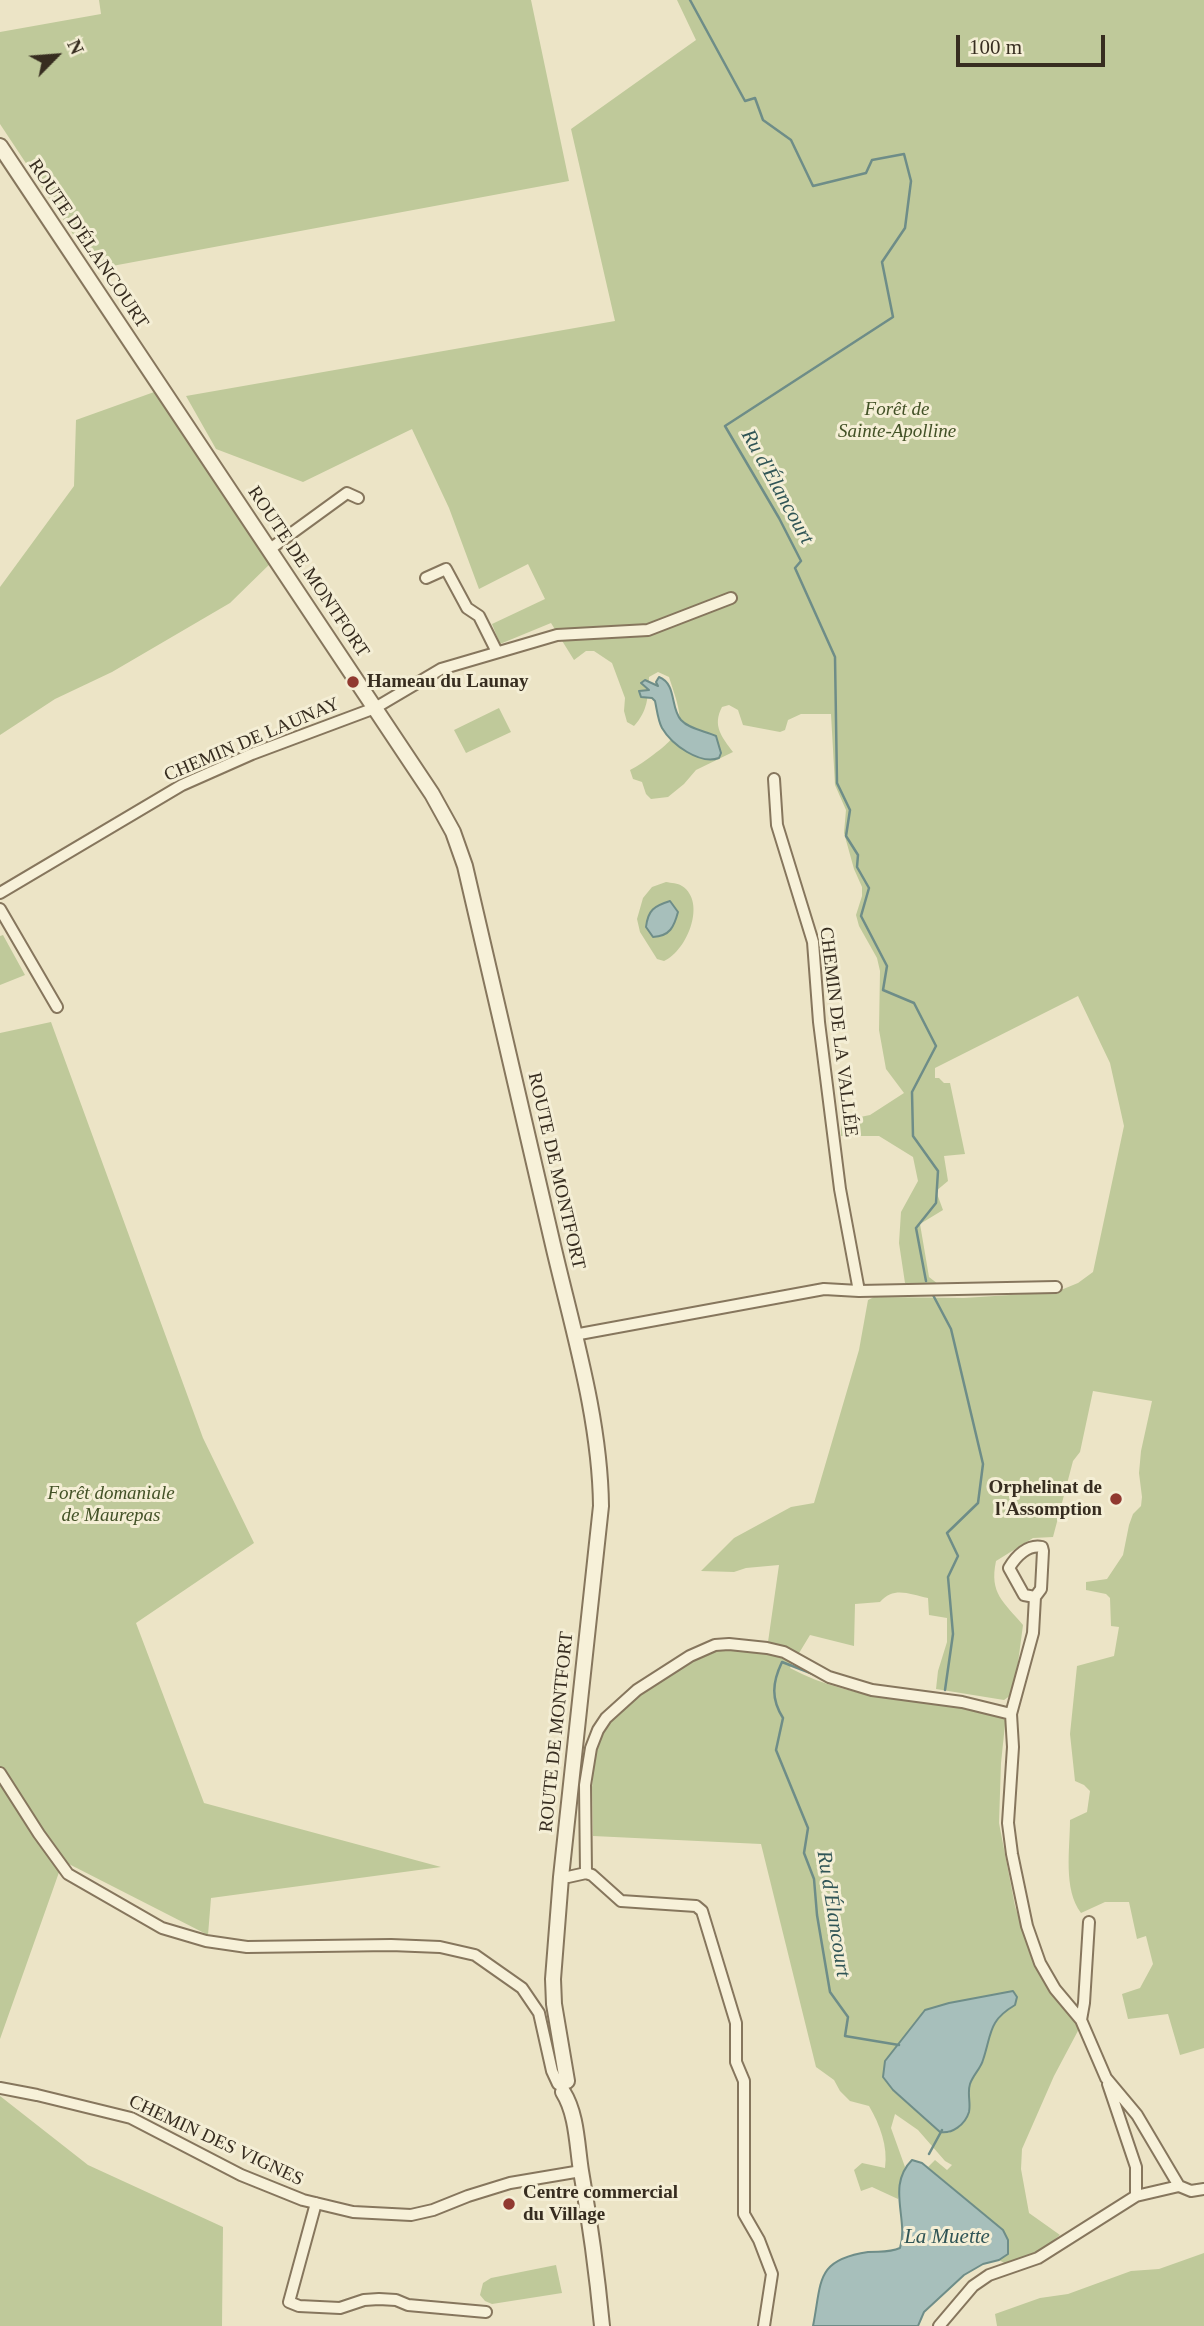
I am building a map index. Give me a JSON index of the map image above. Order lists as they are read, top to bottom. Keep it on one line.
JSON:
{"streets":{"street":["ROUTE D'ÉLANCOURT","ROUTE DE MONTFORT","CHEMIN DE LAUNAY","CHEMIN DE LA VALLÉE","CHEMIN DES VIGNES"]},"crossings":[["ROUTE D'ÉLANCOURT","ROUTE DE MONTFORT"],["ROUTE DE MONTFORT","CHEMIN DE LAUNAY"],["ROUTE DE MONTFORT","CHEMIN DES VIGNES"]],"water":["Ru d'Élancourt","La Muette"],"parks":["Forêt de Sainte-Apolline","Forêt domaniale de Maurepas"],"places":["Hameau du Launay","Orphelinat de l'Assomption","Centre commercial du Village"],"scale_bar":"100 m","north":"top right"}
